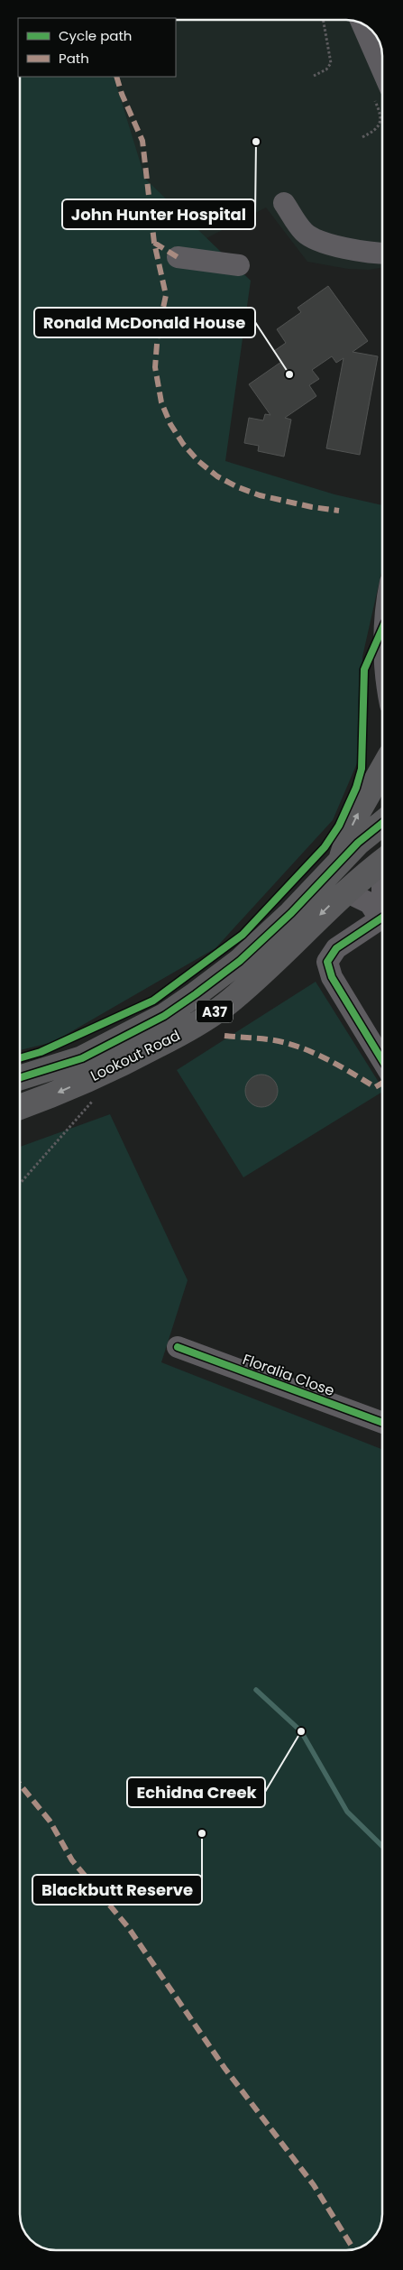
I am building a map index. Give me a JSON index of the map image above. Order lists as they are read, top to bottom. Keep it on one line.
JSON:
{"streets":{"highway":["A37","Lookout Road"],"street":["Floralia Close"]},"places":["John Hunter Hospital","Ronald McDonald House","Echidna Creek","Blackbutt Reserve"],"legend":["Cycle path","Path"]}
